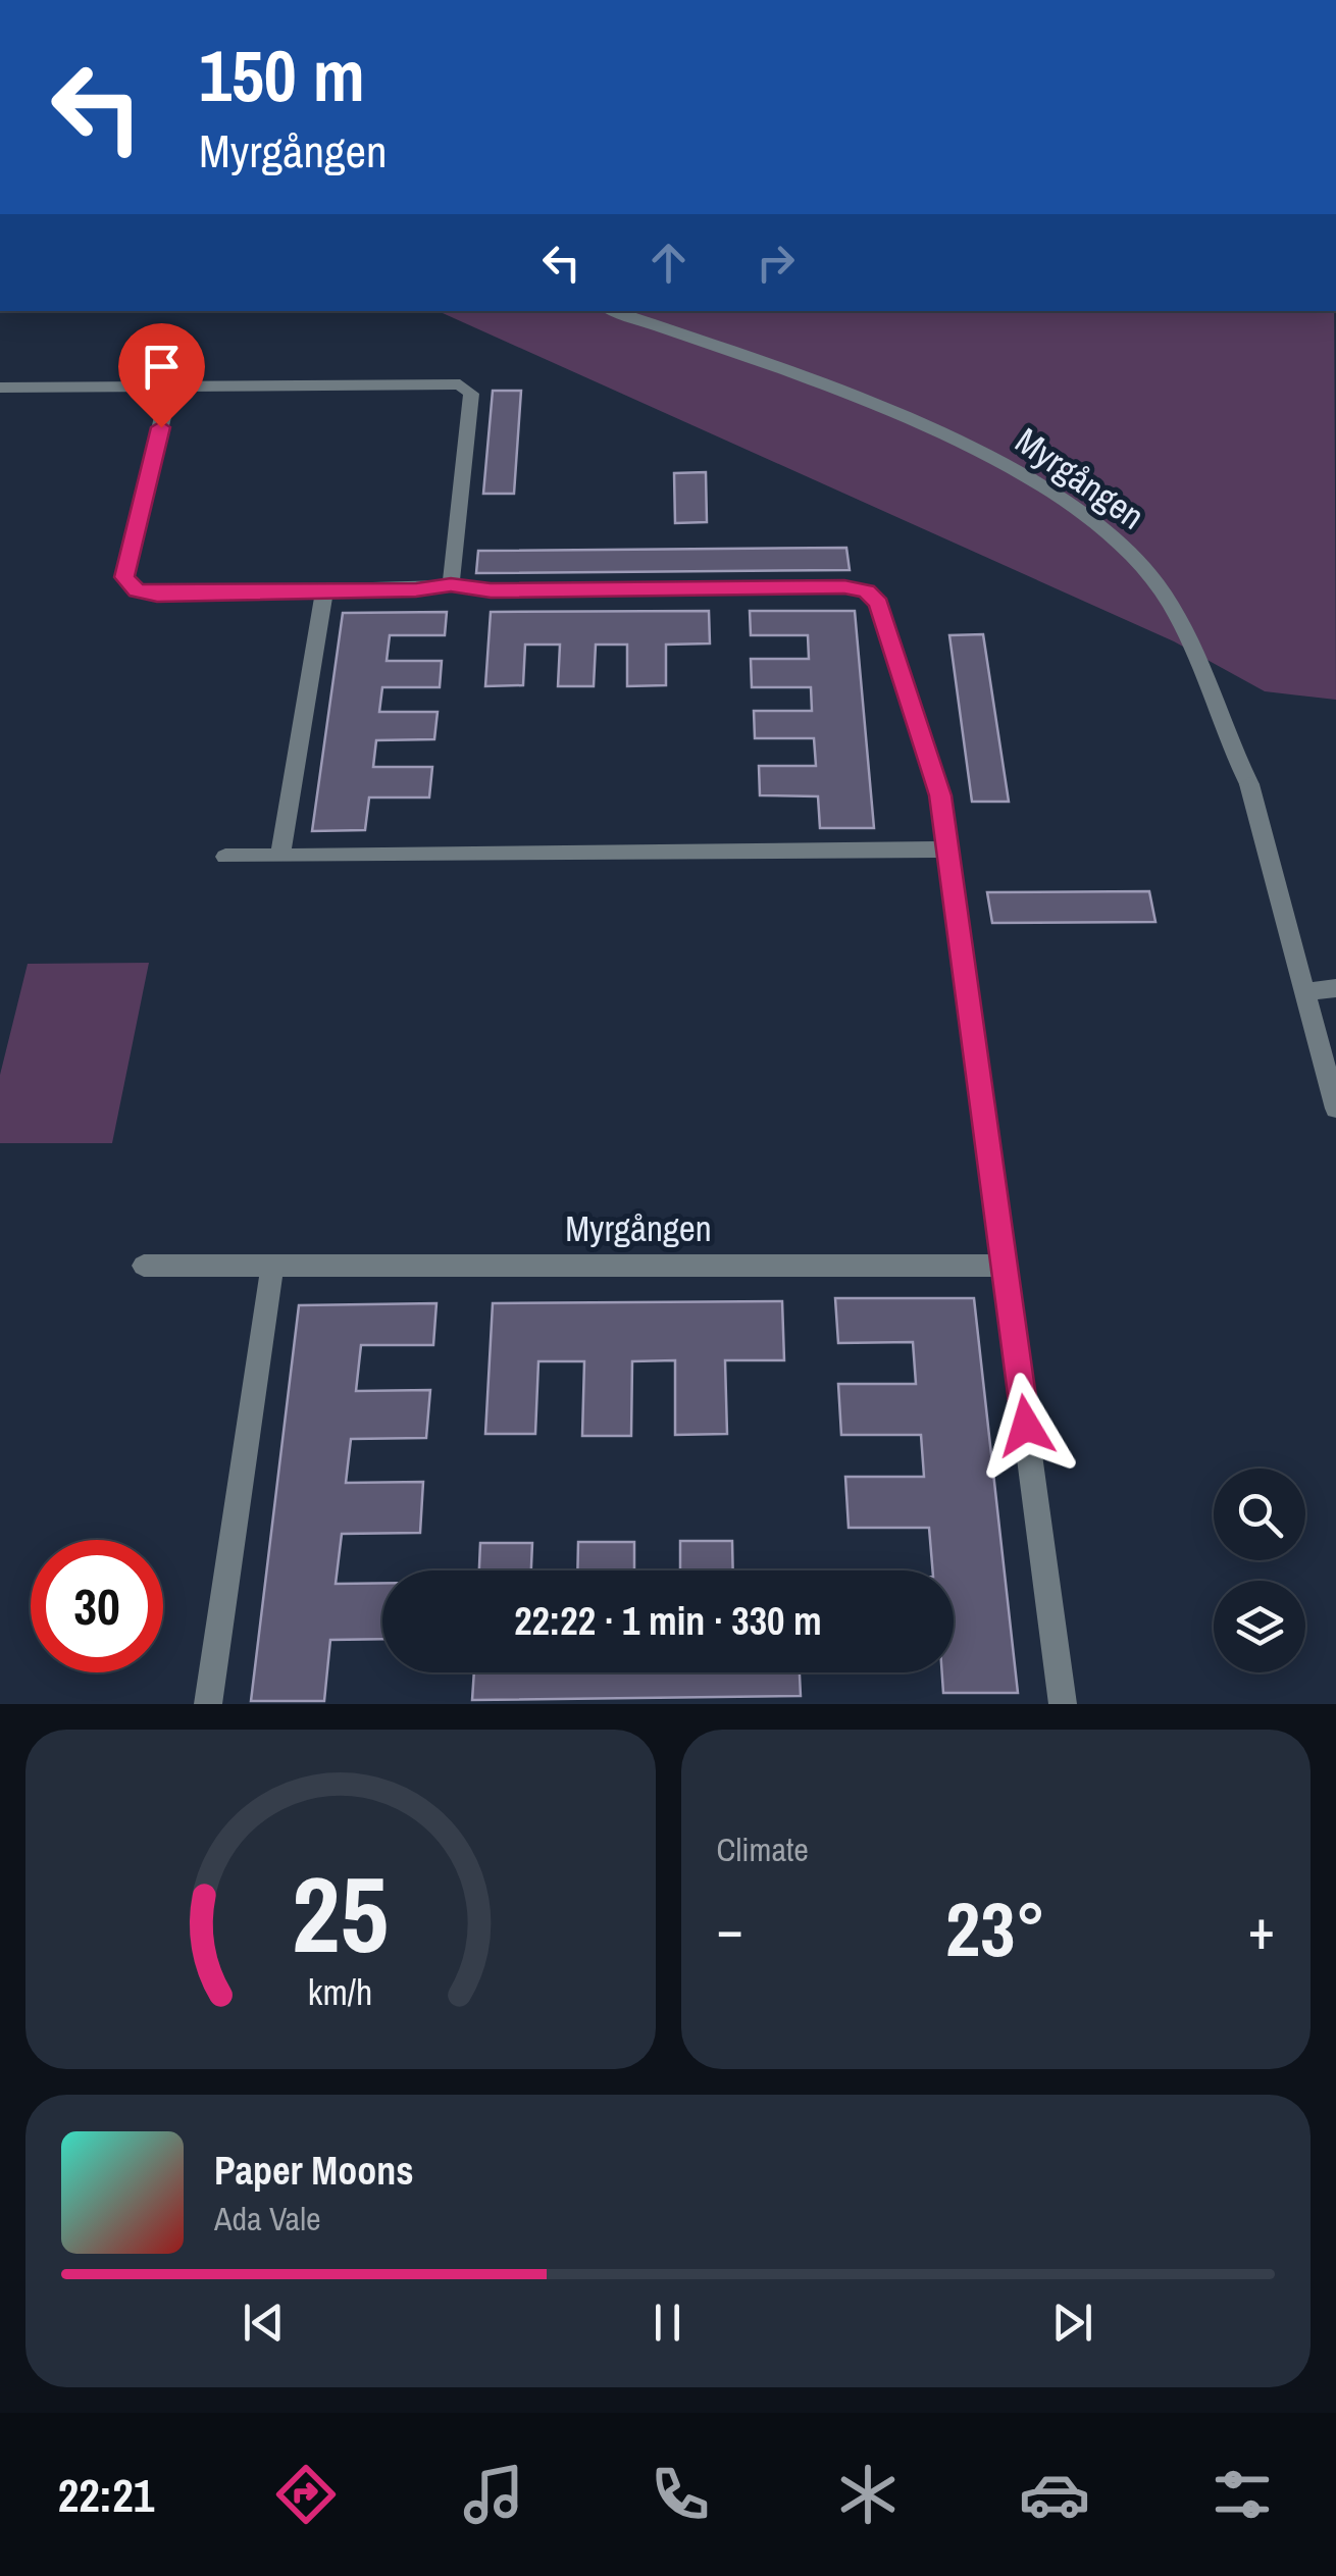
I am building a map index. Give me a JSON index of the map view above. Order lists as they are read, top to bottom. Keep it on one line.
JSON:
{"streets":{"street":["Myrgången"]},"page":{"turn":["150 m","Myrgången"],"limit":"30","trip":"22:22 · 1 min · 330 m","tile":"Climate","heat":["−","23°","+"],"song":["Paper Moons","Ada Vale"],"tabs":"22:21","gauge":["25","km/h"]}}
